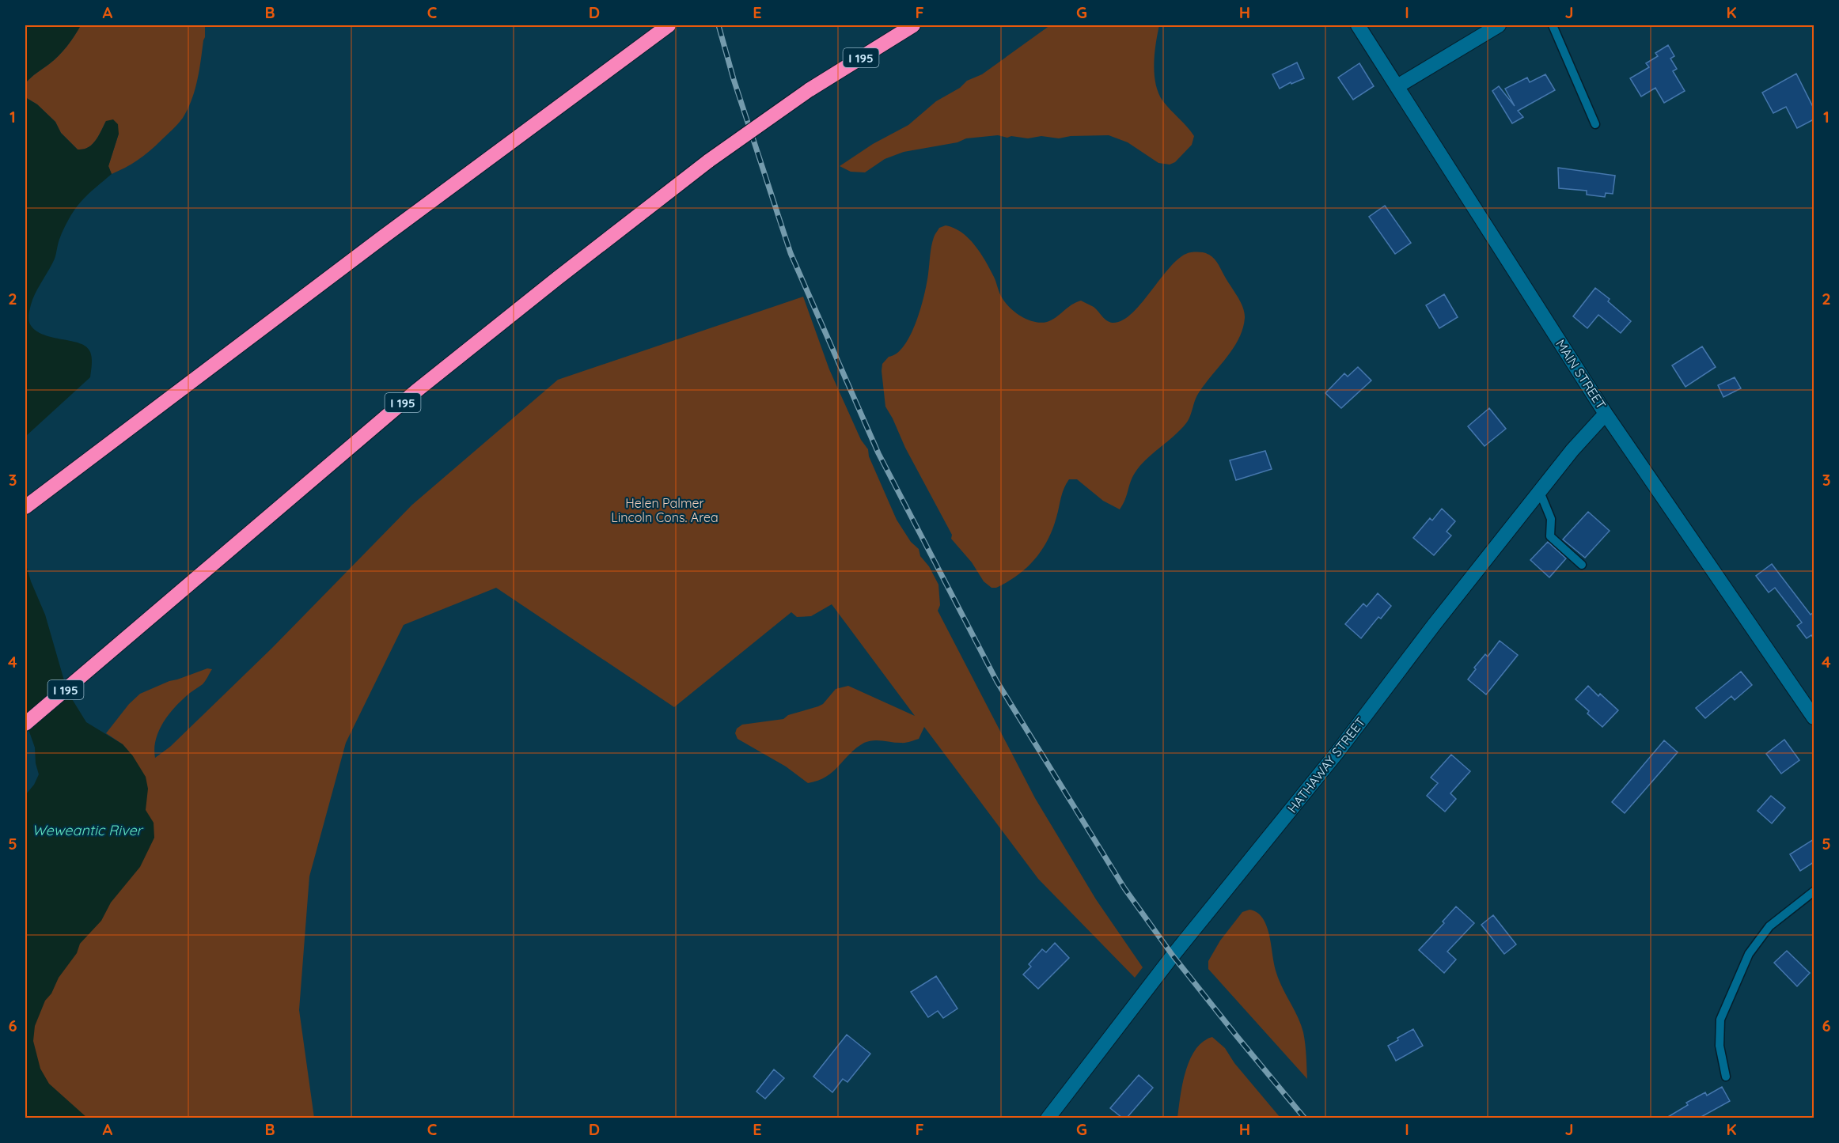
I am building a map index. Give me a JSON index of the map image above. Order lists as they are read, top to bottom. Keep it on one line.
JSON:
{"streets":{"highway":["I 195"],"street":["MAIN STREET","HATHAWAY STREET"]},"crossings":[["MAIN STREET","HATHAWAY STREET"]],"water":["Weweantic River"],"parks":["Helen Palmer Lincoln Cons. Area"],"grid":{"columns":["A","B","C","D","E","F","G","H","I","J","K"],"rows":["1","2","3","4","5","6"]}}
